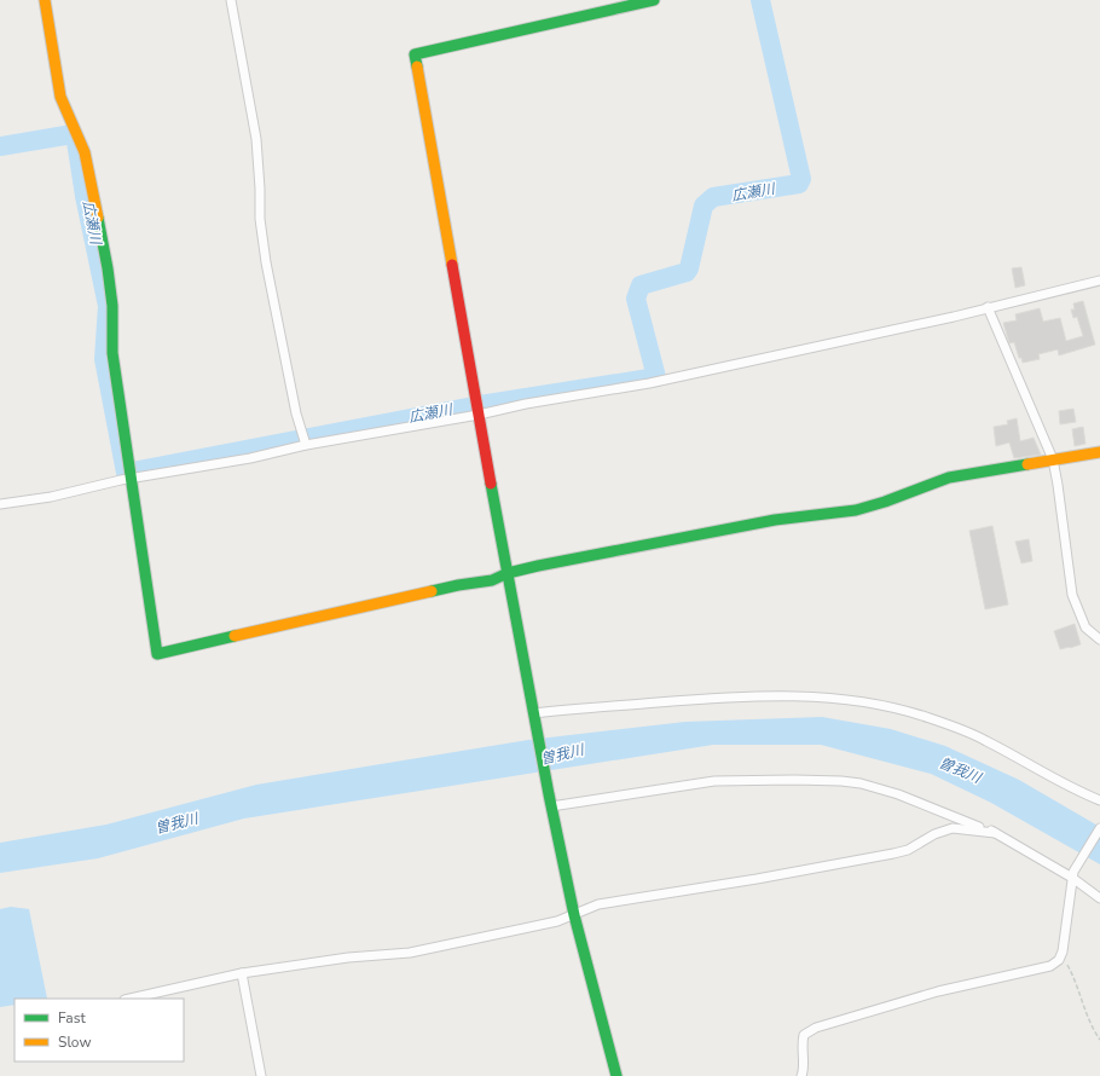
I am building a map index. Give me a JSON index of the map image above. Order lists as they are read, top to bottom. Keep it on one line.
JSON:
{"water":["広瀬川","曽我川"],"legend":["Fast","Slow"]}
